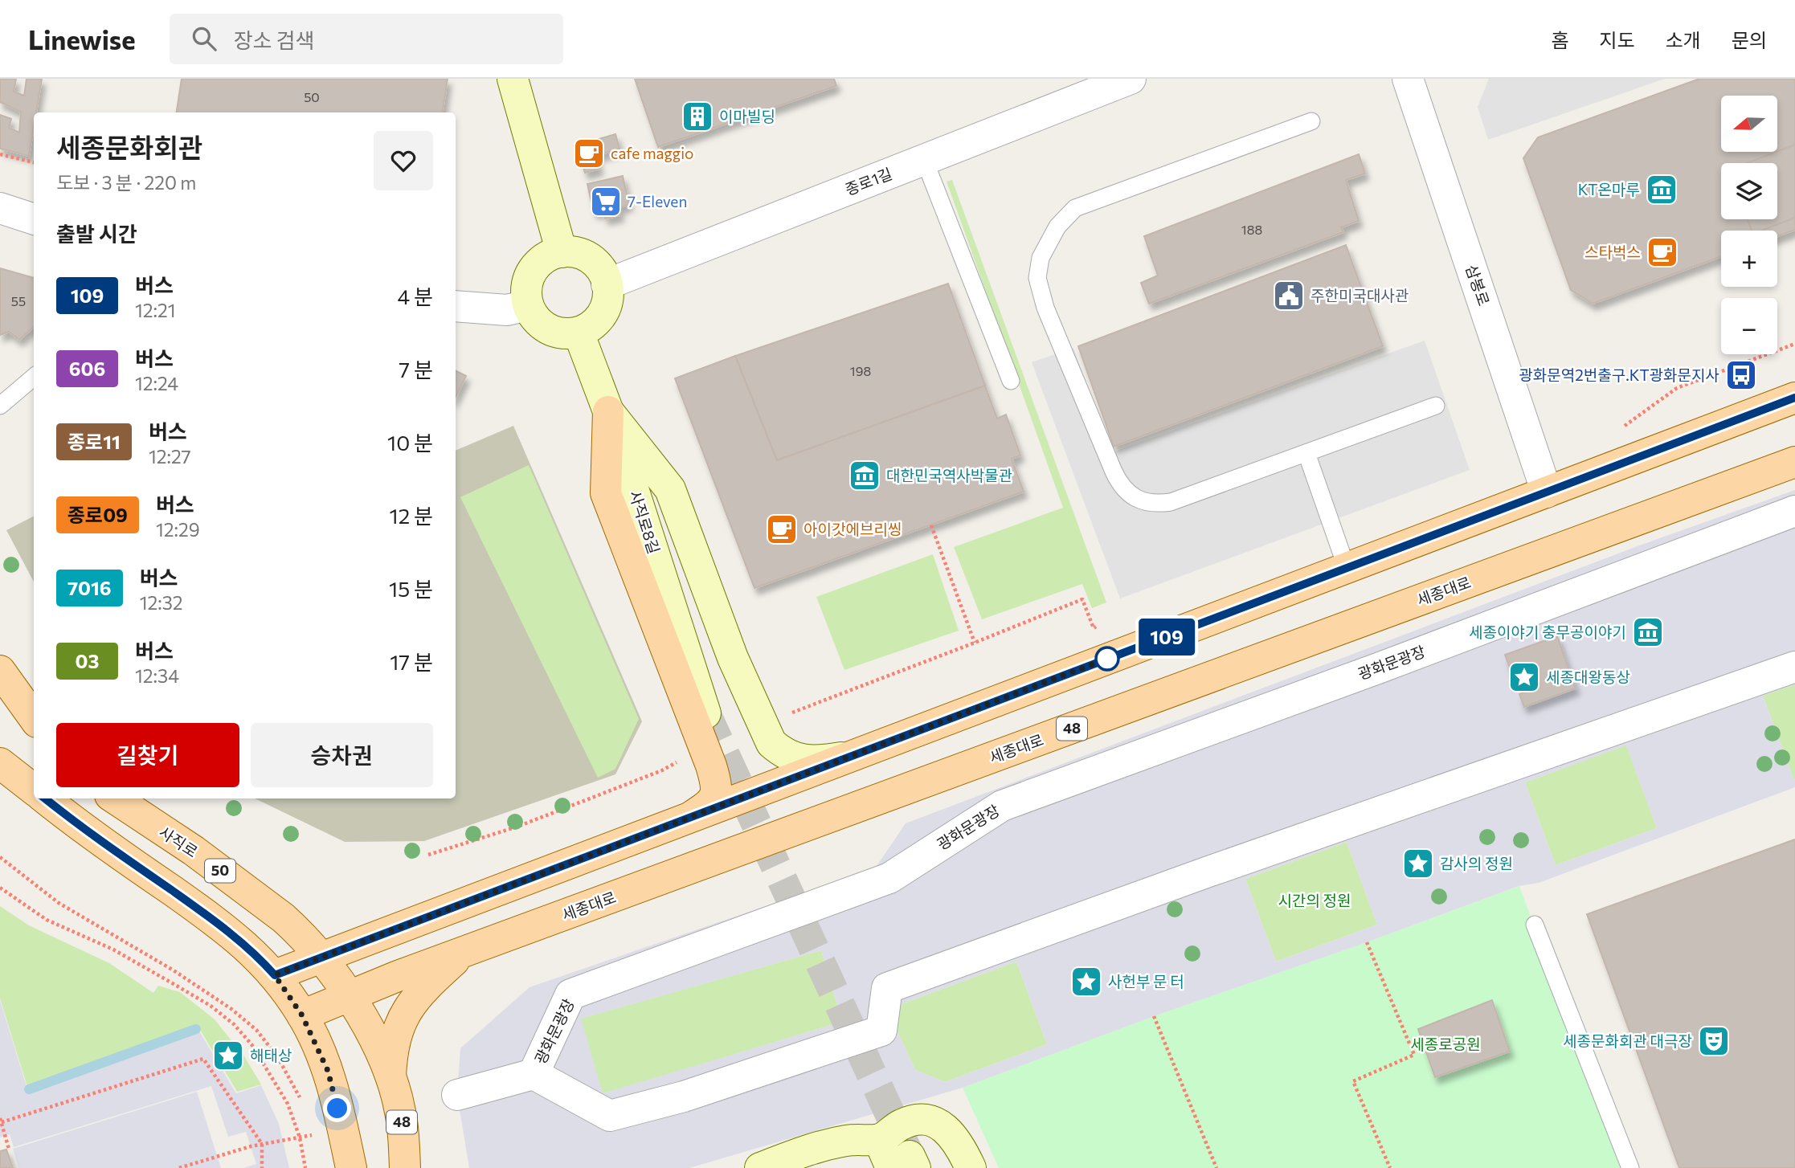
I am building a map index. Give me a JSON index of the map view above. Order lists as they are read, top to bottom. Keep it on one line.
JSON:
{"streets":{"main road":["세종대로","48","사직로","50"],"street":["종로1길","삼봉로","사직로8길","광화문광장"]},"crossings":[["종로1길","사직로8길"],["세종대로","48"],["세종대로","50"],["48","50"],["사직로","50"]],"parks":["시간의 정원","세종로공원"],"places":{"building":["이마빌딩"],"cafe":["cafe maggio","스타벅스","아이갓에브리씽"],"museum":["KT온마루","대한민국역사박물관","세종이야기 충무공이야기"],"supermarket":["7-Eleven"],"public building":["주한미국대사관"],"bus stop":["광화문역2번출구.KT광화문지사"],"place":["세종대왕동상","감사의 정원","사헌부 문 터","해태상"],"theatre":["세종문화회관 대극장"]},"lines":["bus line 109"],"house_numbers":["50","188","55","198"],"north":"left","page":{"header":"Linewise","search":"장소 검색","nav":["홈","지도","소개","문의"],"on_map":"109","map_buttons":["+","−"],"heading":[["세종문화회관","도보 · 3 분 · 220 m"],"출발 시간"],"list":[{"mark":"109","name":"버스","note":"12:21","value":"4 분"},{"mark":"606","name":"버스","note":"12:24","value":"7 분"},{"mark":"종로11","name":"버스","note":"12:27","value":"10 분"},{"mark":"종로09","name":"버스","note":"12:29","value":"12 분"},{"mark":"7016","name":"버스","note":"12:32","value":"15 분"},{"mark":"03","name":"버스","note":"12:34","value":"17 분"}],"buttons":["길찾기","승차권"]}}
